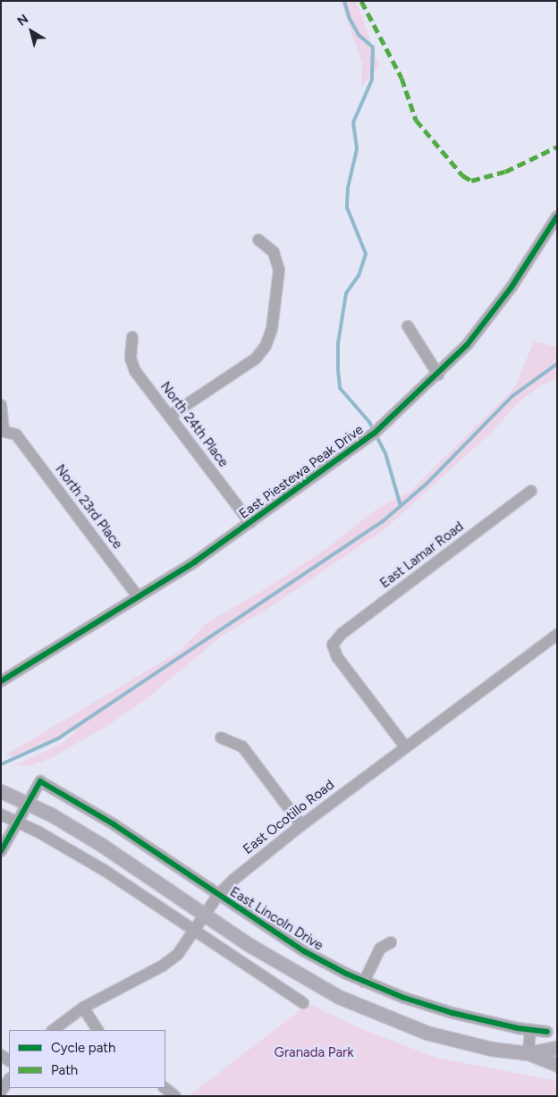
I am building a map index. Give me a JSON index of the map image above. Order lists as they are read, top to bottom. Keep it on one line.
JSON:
{"streets":{"street":["North 24th Place","East Piestewa Peak Drive","North 23rd Place","East Lamar Road","East Ocotillo Road","East Lincoln Drive"]},"crossings":[["North 24th Place","East Piestewa Peak Drive"],["East Piestewa Peak Drive","North 23rd Place"],["East Lamar Road","East Ocotillo Road"],["East Ocotillo Road","East Lincoln Drive"]],"parks":["Granada Park"],"legend":["Cycle path","Path"],"north":"top left"}
